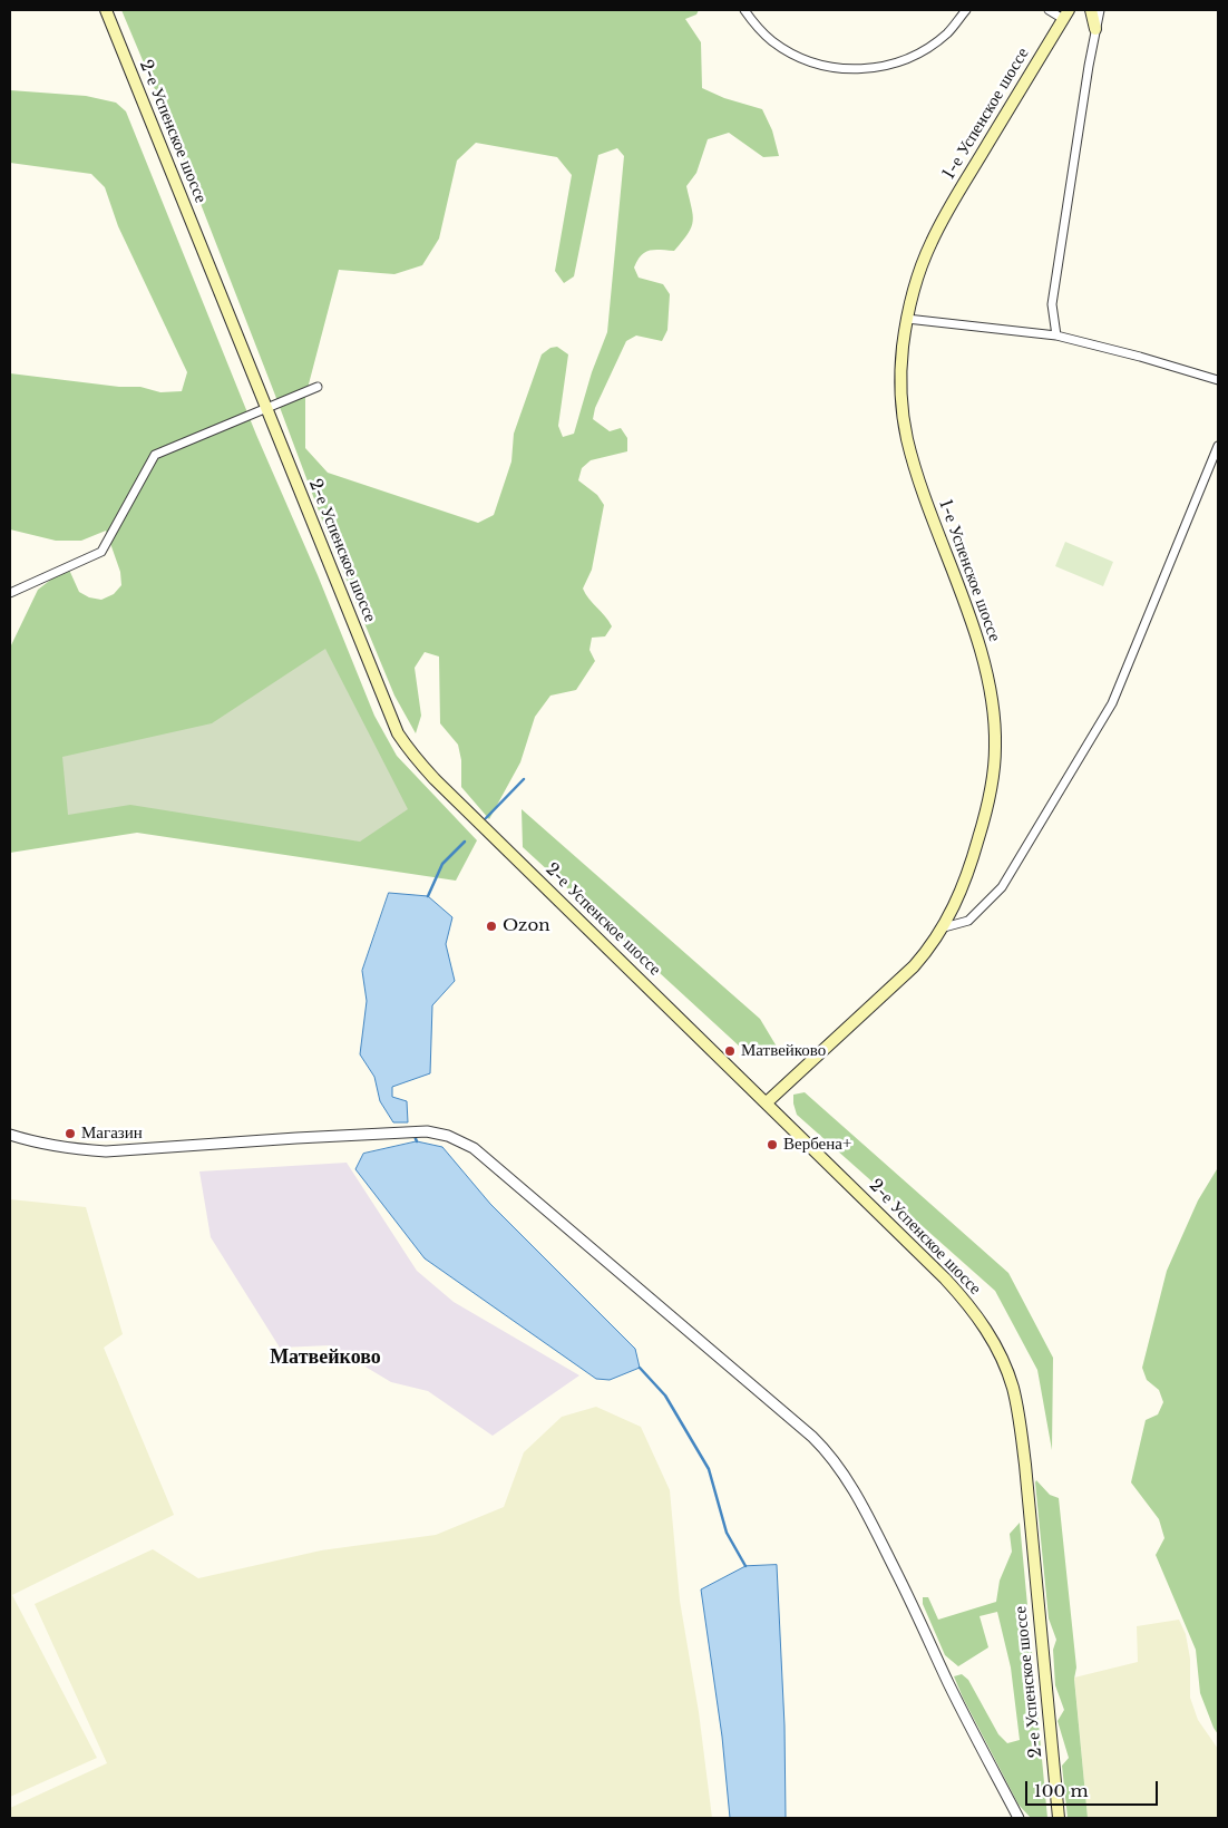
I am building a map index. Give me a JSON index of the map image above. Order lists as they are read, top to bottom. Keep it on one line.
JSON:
{"streets":{"main road":["1-е Успенское шоссе","2-е Успенское шоссе"]},"crossings":[["1-е Успенское шоссе","2-е Успенское шоссе"]],"districts":["Матвейково"],"places":["Ozon","Матвейково","Магазин","Вербена+"],"scale_bar":"100 m"}
